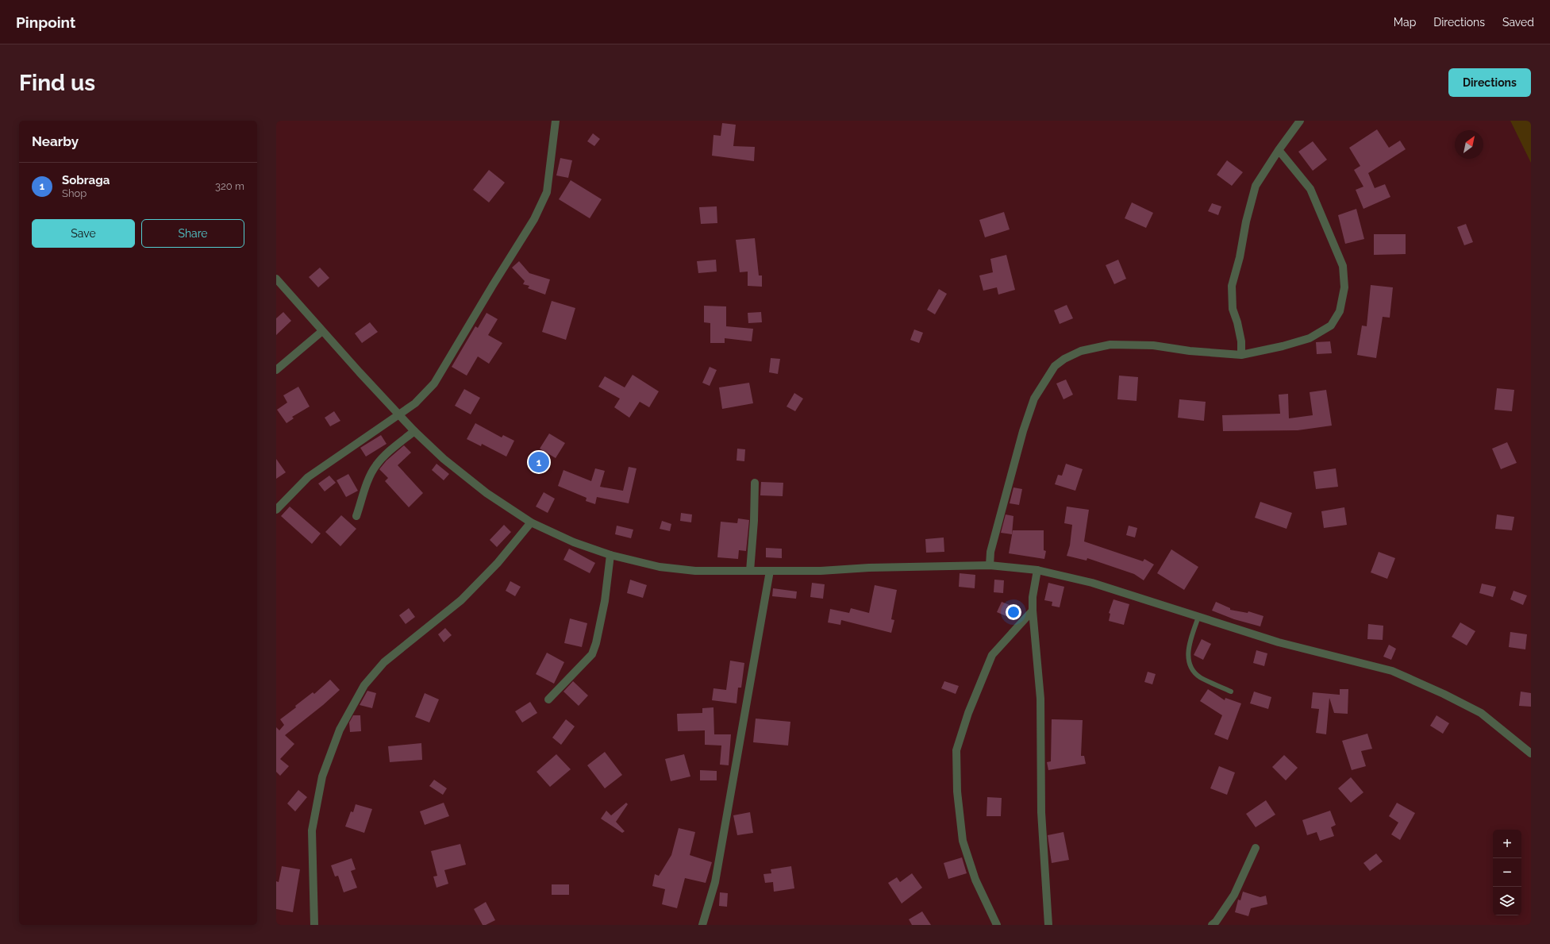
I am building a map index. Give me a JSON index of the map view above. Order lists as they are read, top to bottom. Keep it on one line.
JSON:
{"north":"top right","page":{"header":"Pinpoint","nav":["Map","Directions","Saved"],"buttons":["Directions",["Save","Share"]],"title":"Find us","heading":"Nearby","list":[{"mark":"1","name":"Sobraga","note":"Shop","value":"320 m"}],"pins":"1","map_buttons":["+","−"]}}
